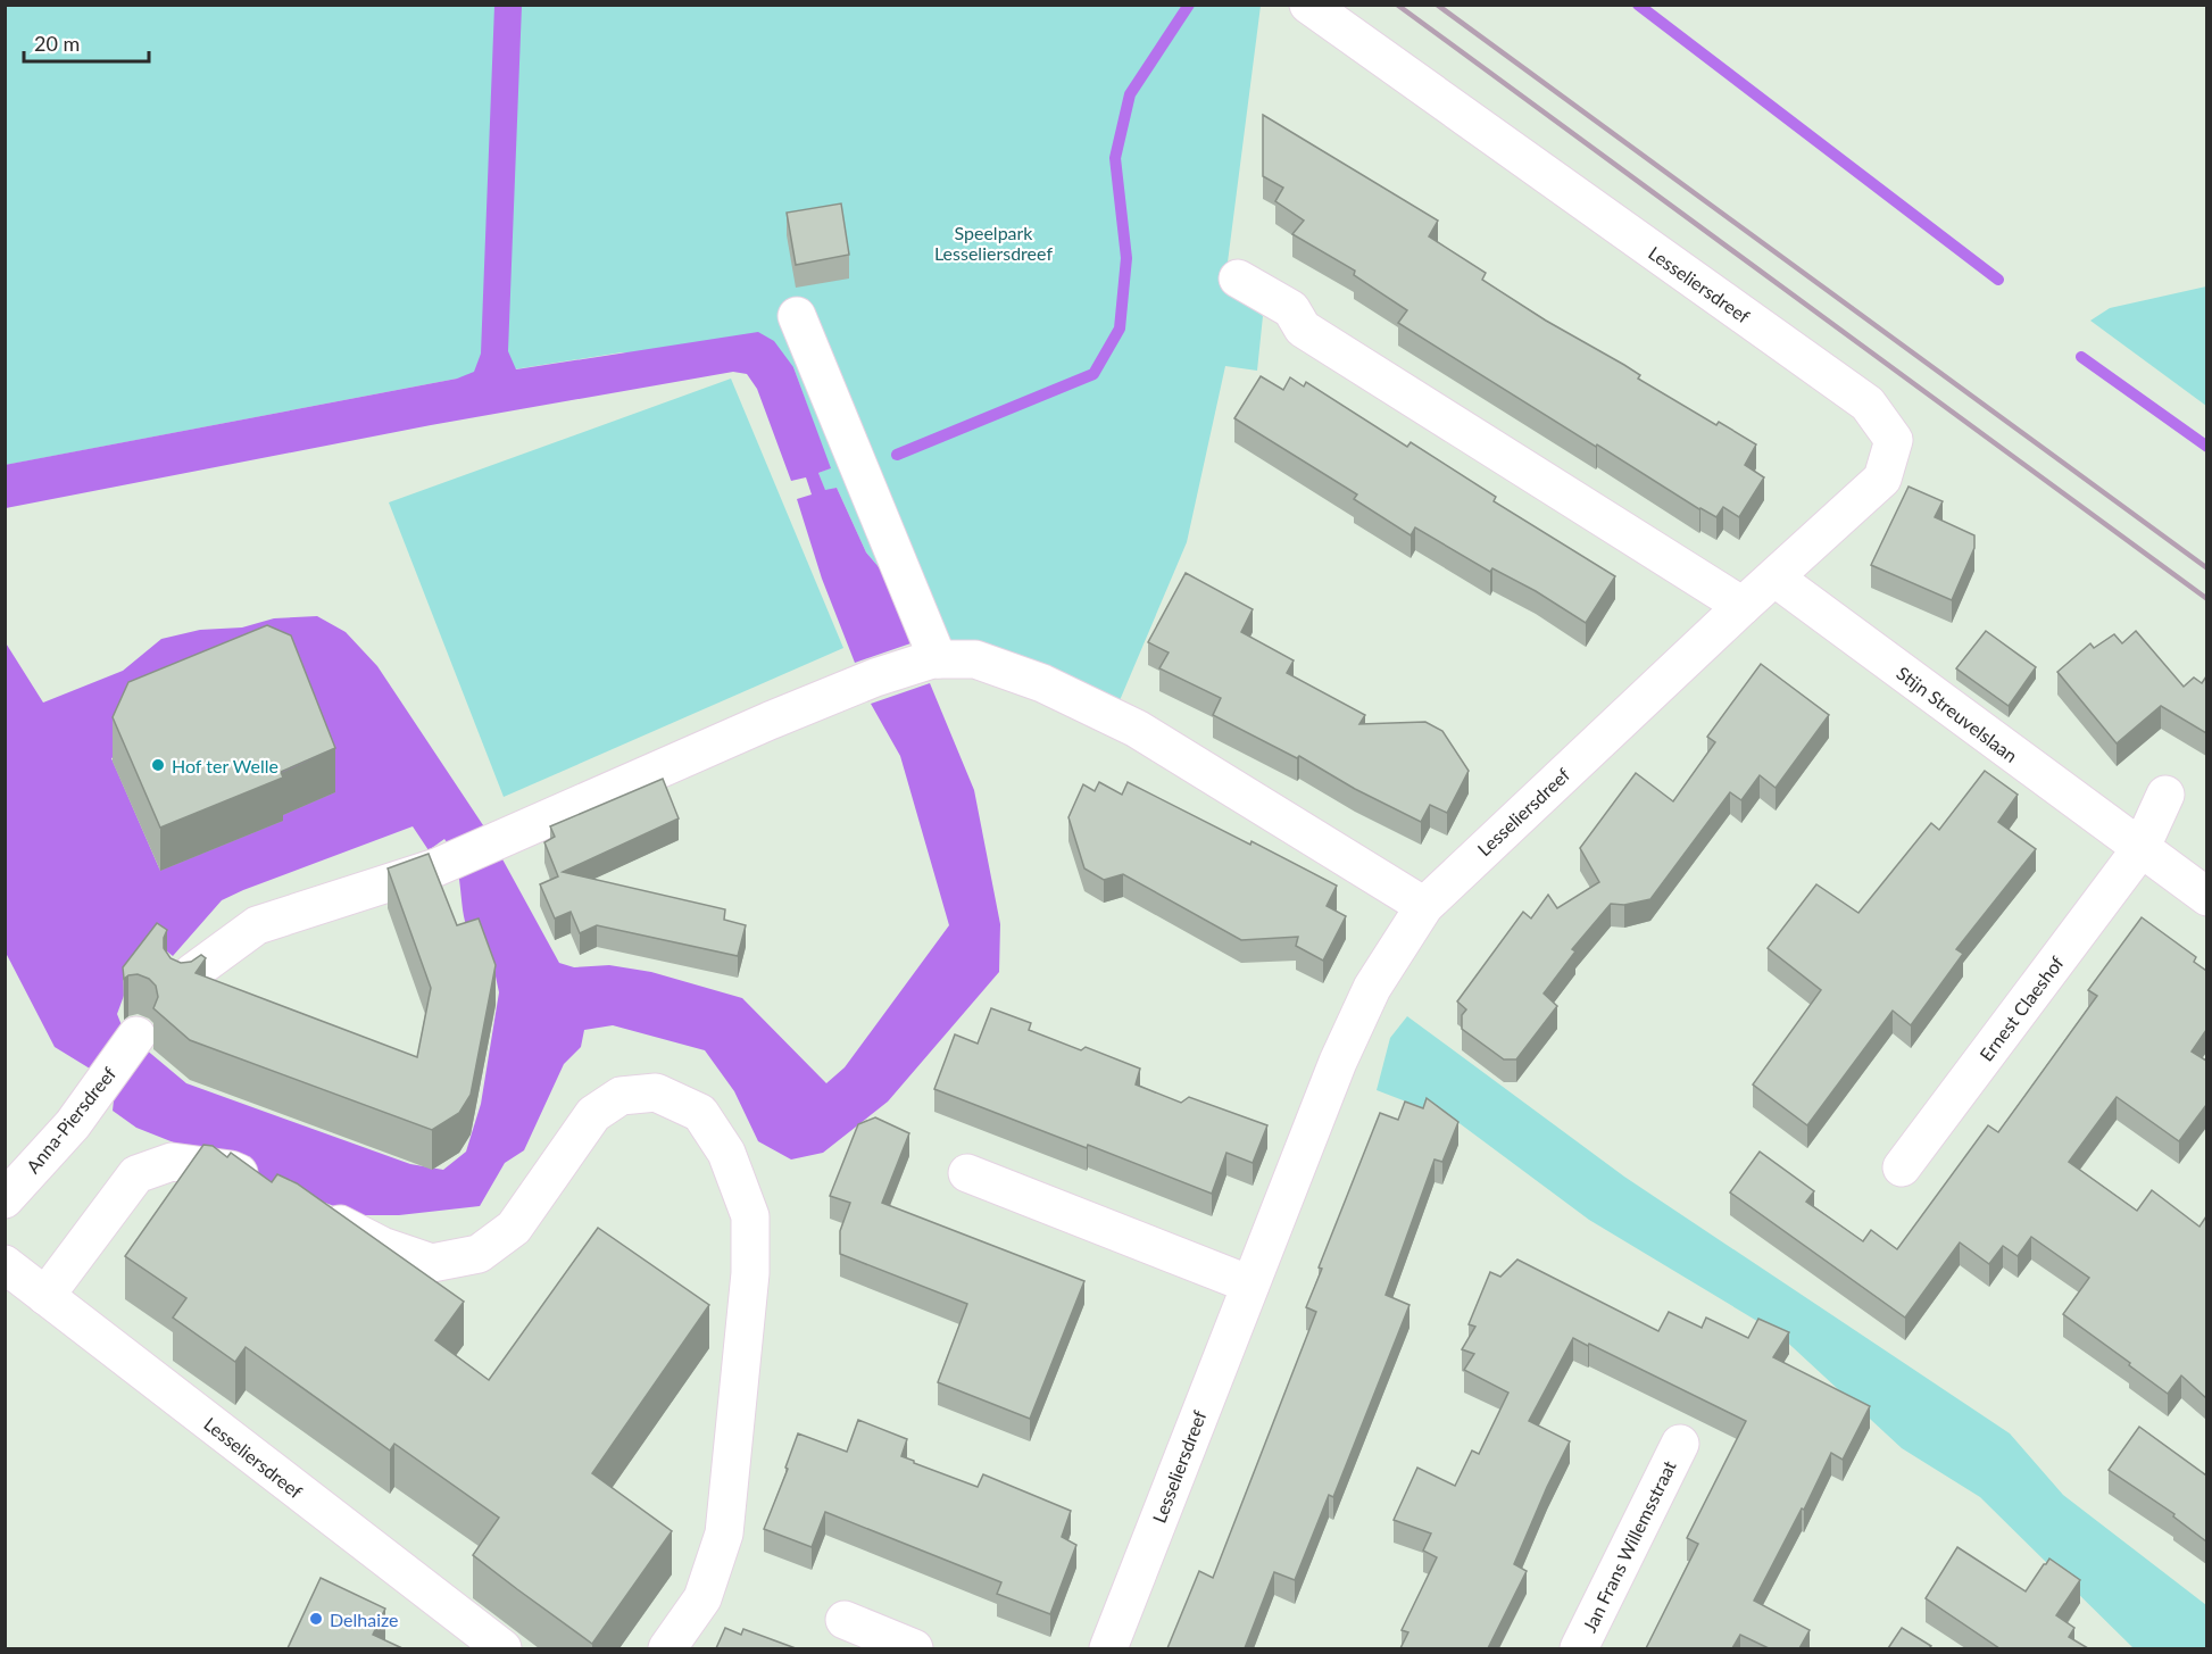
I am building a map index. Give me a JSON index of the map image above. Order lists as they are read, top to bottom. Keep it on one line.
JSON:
{"streets":{"street":["Lesseliersdreef","Stijn Streuvelslaan","Ernest Claeshof","Anna-Piersdreef","Jan Frans Willemsstraat"]},"crossings":[["Lesseliersdreef","Stijn Streuvelslaan"],["Stijn Streuvelslaan","Ernest Claeshof"]],"parks":["Speelpark Lesseliersdreef"],"places":["Hof ter Welle","Delhaize"],"scale_bar":"20 m"}
